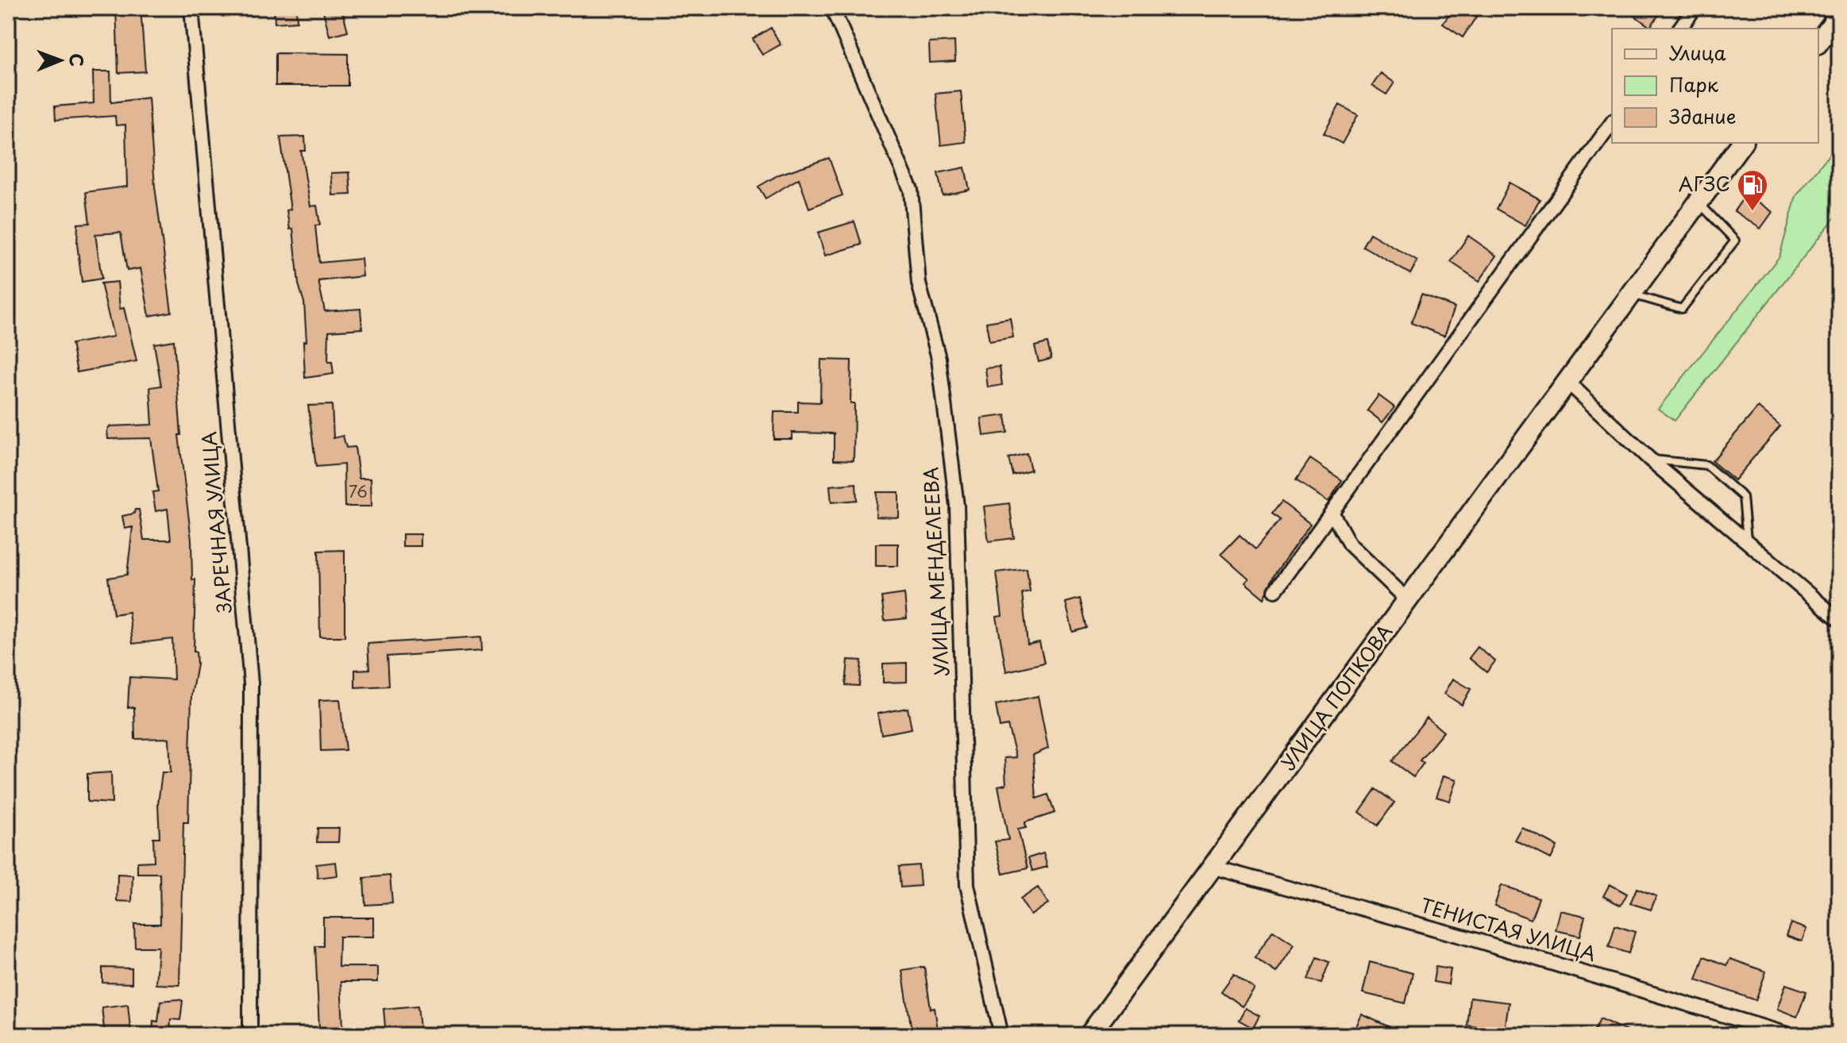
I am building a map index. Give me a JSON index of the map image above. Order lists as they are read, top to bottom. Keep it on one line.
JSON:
{"streets":{"main road":["УЛИЦА ПОПКОВА"],"street":["ЗАРЕЧНАЯ УЛИЦА","УЛИЦА МЕНДЕЛЕЕВА","ТЕНИСТАЯ УЛИЦА"]},"crossings":[["УЛИЦА ПОПКОВА","ТЕНИСТАЯ УЛИЦА"]],"places":{"fuel station":["АГЗС"]},"house_numbers":["76"],"legend":["Улица","Парк","Здание"],"north":"right"}
